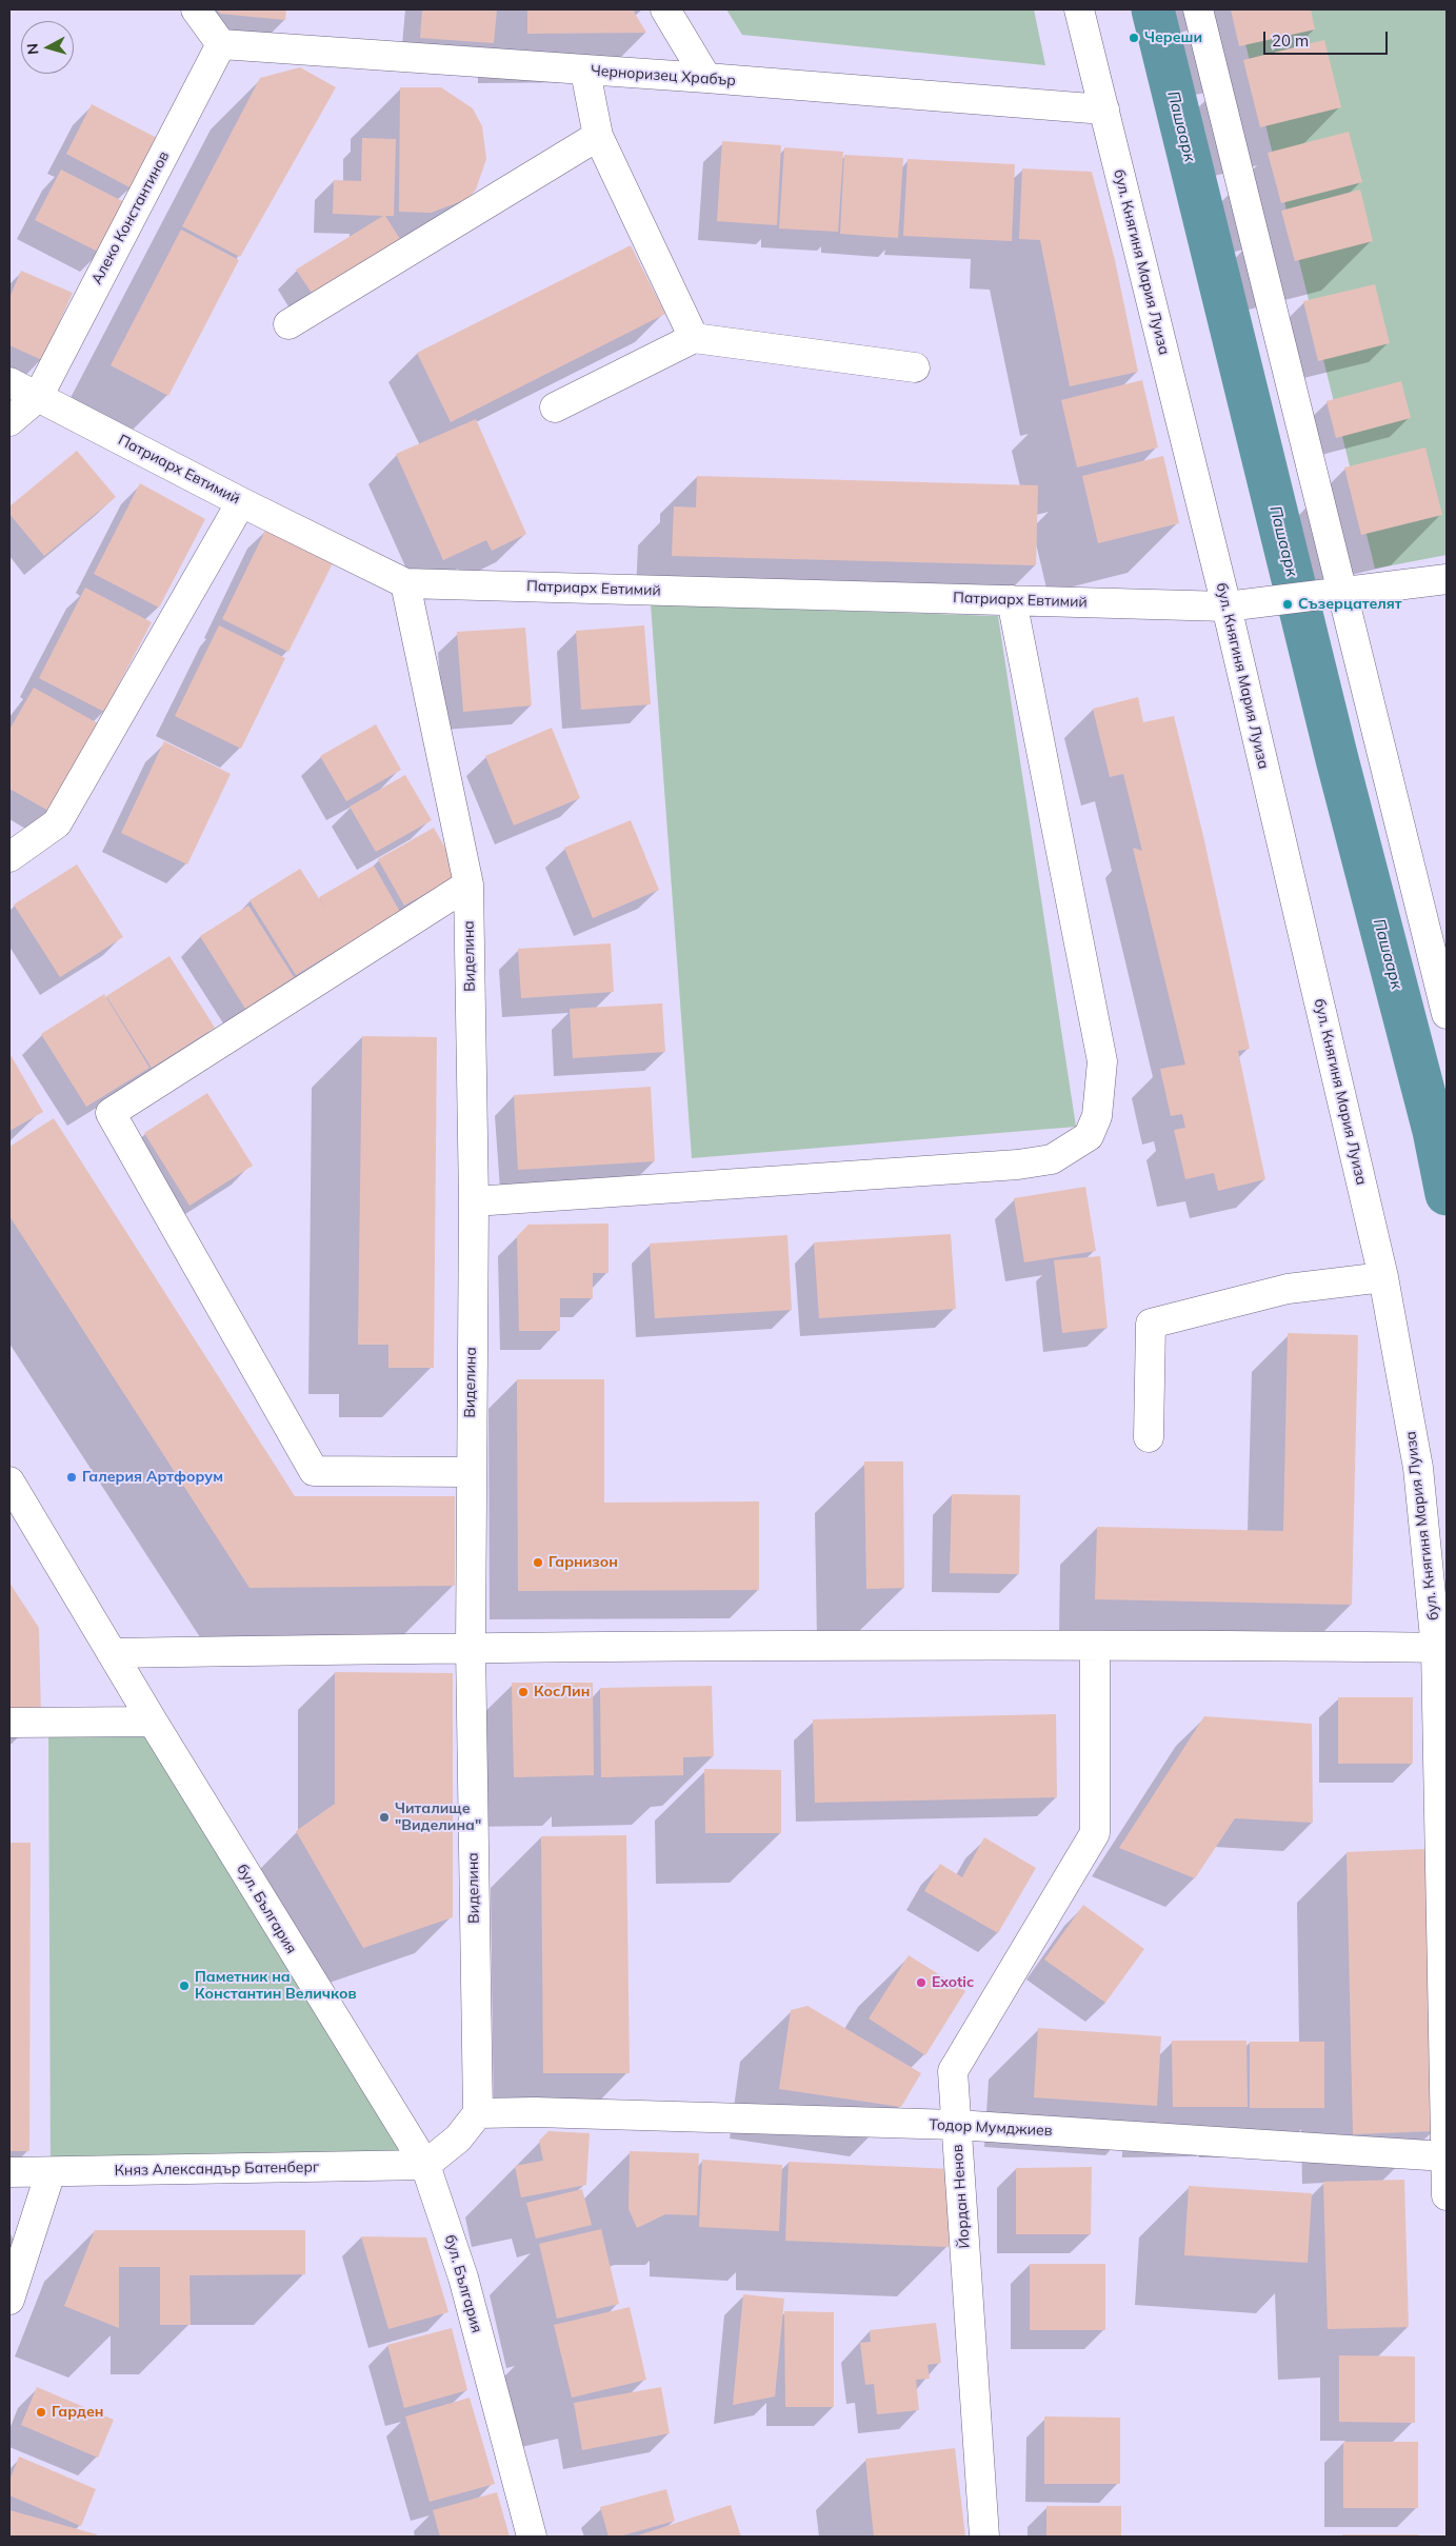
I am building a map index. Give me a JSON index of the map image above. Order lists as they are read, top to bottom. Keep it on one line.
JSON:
{"streets":{"street":["Черноризец Храбър","Алеко Константинов","бул. Княгиня Мария Луиза","Патриарх Евтимий","Виделина","бул. България","Тодор Мумджиев","Княз Александър Батенберг","Йордан Ненов"]},"crossings":[["Черноризец Храбър","Алеко Константинов"],["Черноризец Храбър","бул. Княгиня Мария Луиза"],["Алеко Константинов","Патриарх Евтимий"],["бул. Княгиня Мария Луиза","Патриарх Евтимий"],["бул. Княгиня Мария Луиза","Тодор Мумджиев"],["Патриарх Евтимий","Виделина"],["Виделина","Тодор Мумджиев"],["бул. България","Княз Александър Батенберг"],["Тодор Мумджиев","Йордан Ненов"]],"water":["Пашаарк"],"places":["Череши","Съзерцателят","Галерия Артфорум","Гарнизон","КосЛин","Читалище \"Виделина\"","Exotic","Паметник на Константин Величков","Гарден"],"scale_bar":"20 m","north":"left"}
